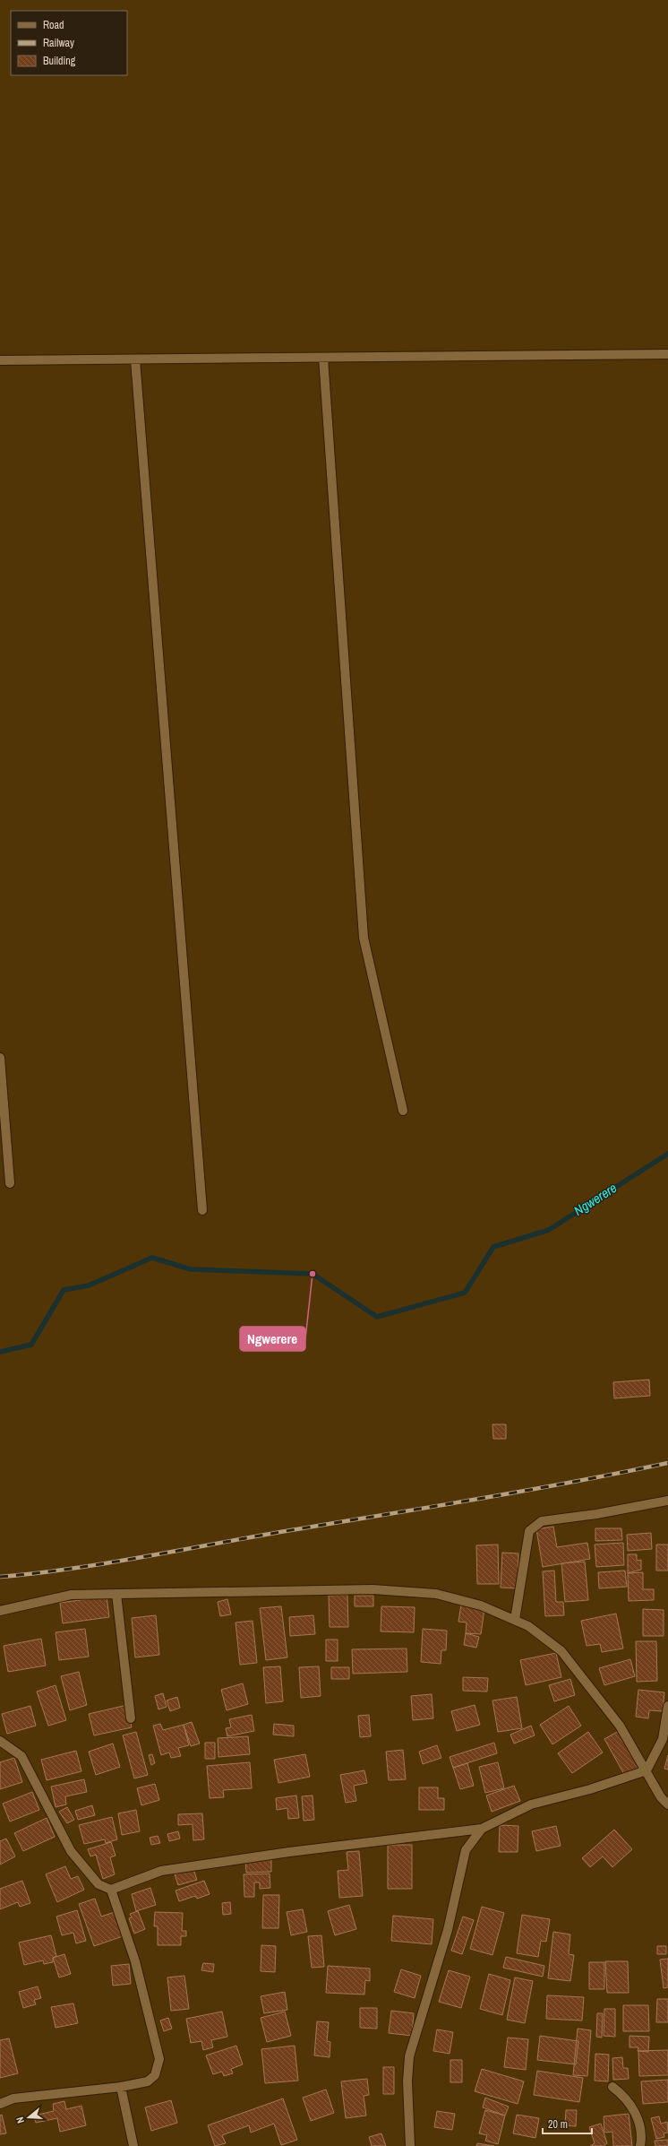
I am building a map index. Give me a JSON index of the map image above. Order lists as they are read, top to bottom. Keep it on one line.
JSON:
{"water":["Ngwerere"],"places":["Ngwerere"],"legend":["Road","Railway","Building"],"scale_bar":"20 m","north":"left"}
